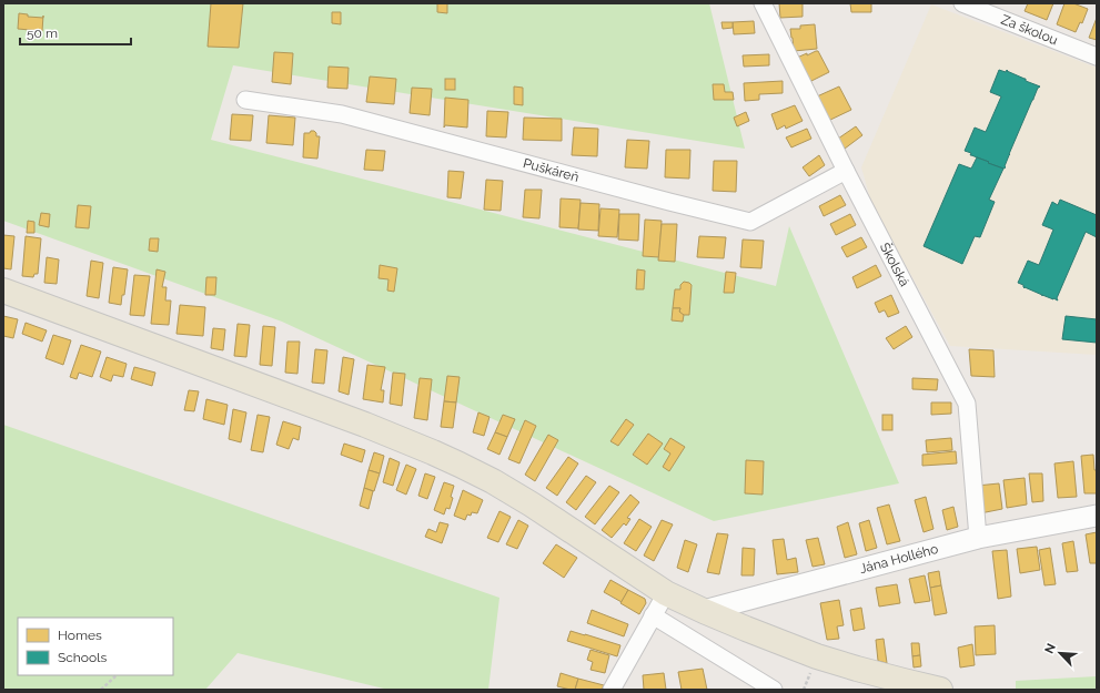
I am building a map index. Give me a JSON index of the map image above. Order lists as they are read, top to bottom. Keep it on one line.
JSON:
{"streets":{"street":["Za školou","Puškáreň","Školská","Jána Hollého"]},"crossings":[["Puškáreň","Školská"],["Školská","Jána Hollého"]],"legend":["Homes","Schools"],"scale_bar":"50 m","north":"top left"}
